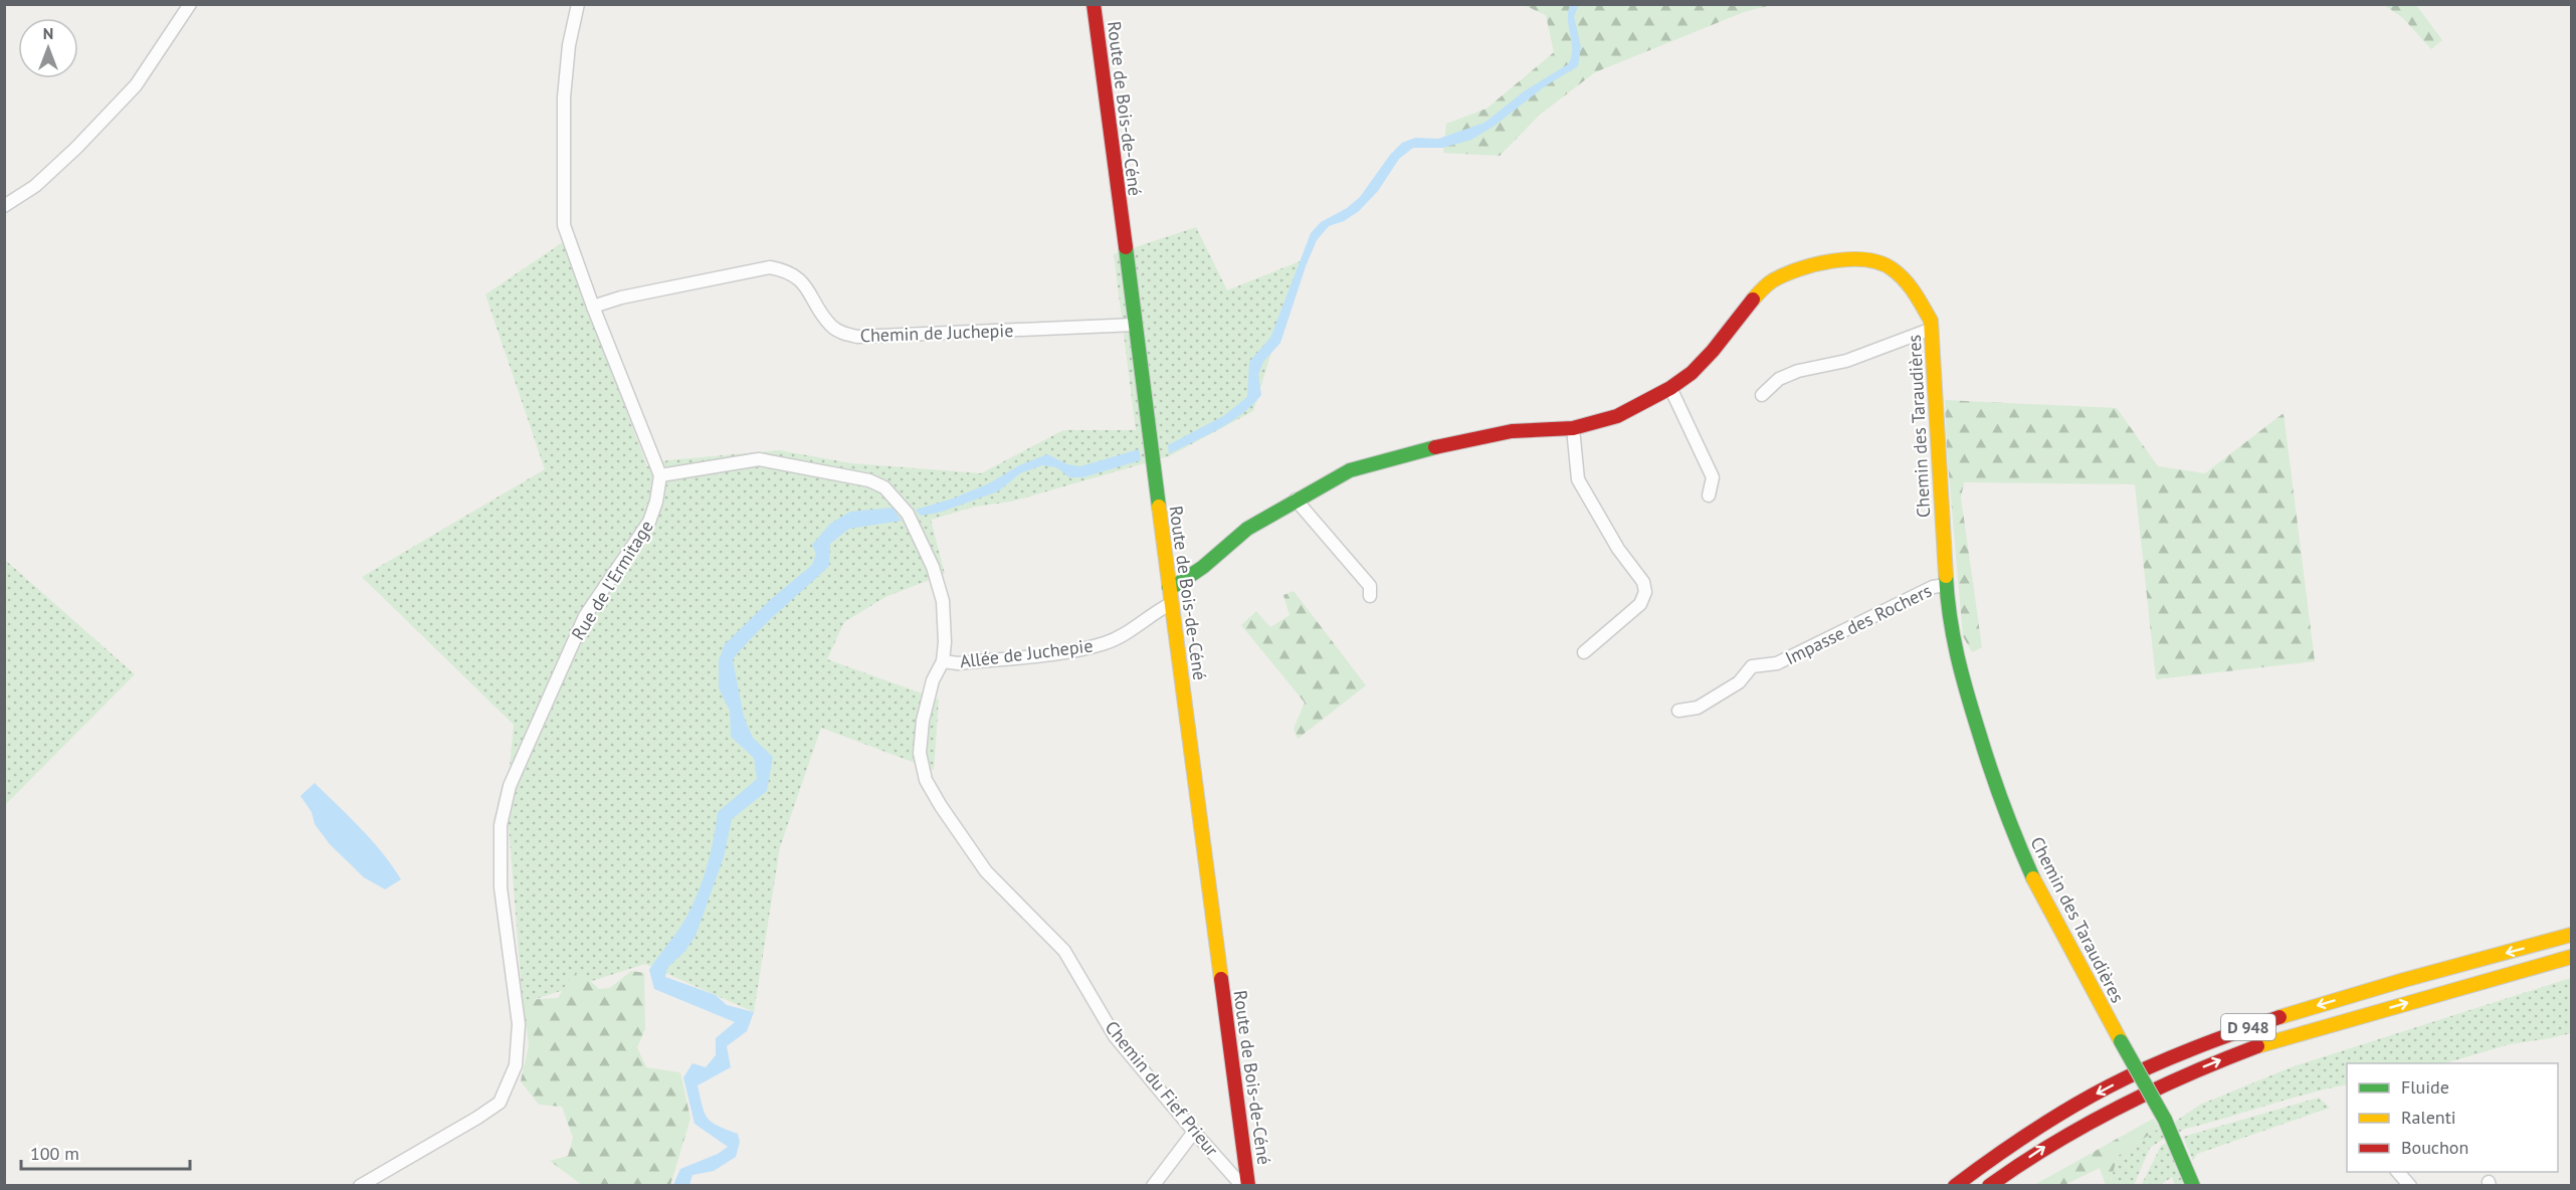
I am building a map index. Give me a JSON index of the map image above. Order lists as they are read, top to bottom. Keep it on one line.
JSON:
{"streets":{"main road":["Route de Bois-de-Céné","Chemin des Taraudières","D 948"],"street":["Chemin de Juchepie","Rue de l'Ermitage","Impasse des Rochers","Allée de Juchepie","Chemin du Fief Prieur"]},"crossings":[["Route de Bois-de-Céné","Chemin de Juchepie"],["Route de Bois-de-Céné","Chemin des Taraudières"],["Route de Bois-de-Céné","Allée de Juchepie"],["Chemin des Taraudières","Impasse des Rochers"],["Rue de l'Ermitage","Chemin du Fief Prieur"],["Allée de Juchepie","Chemin du Fief Prieur"]],"legend":["Fluide","Ralenti","Bouchon"],"scale_bar":"100 m","north":"top"}
